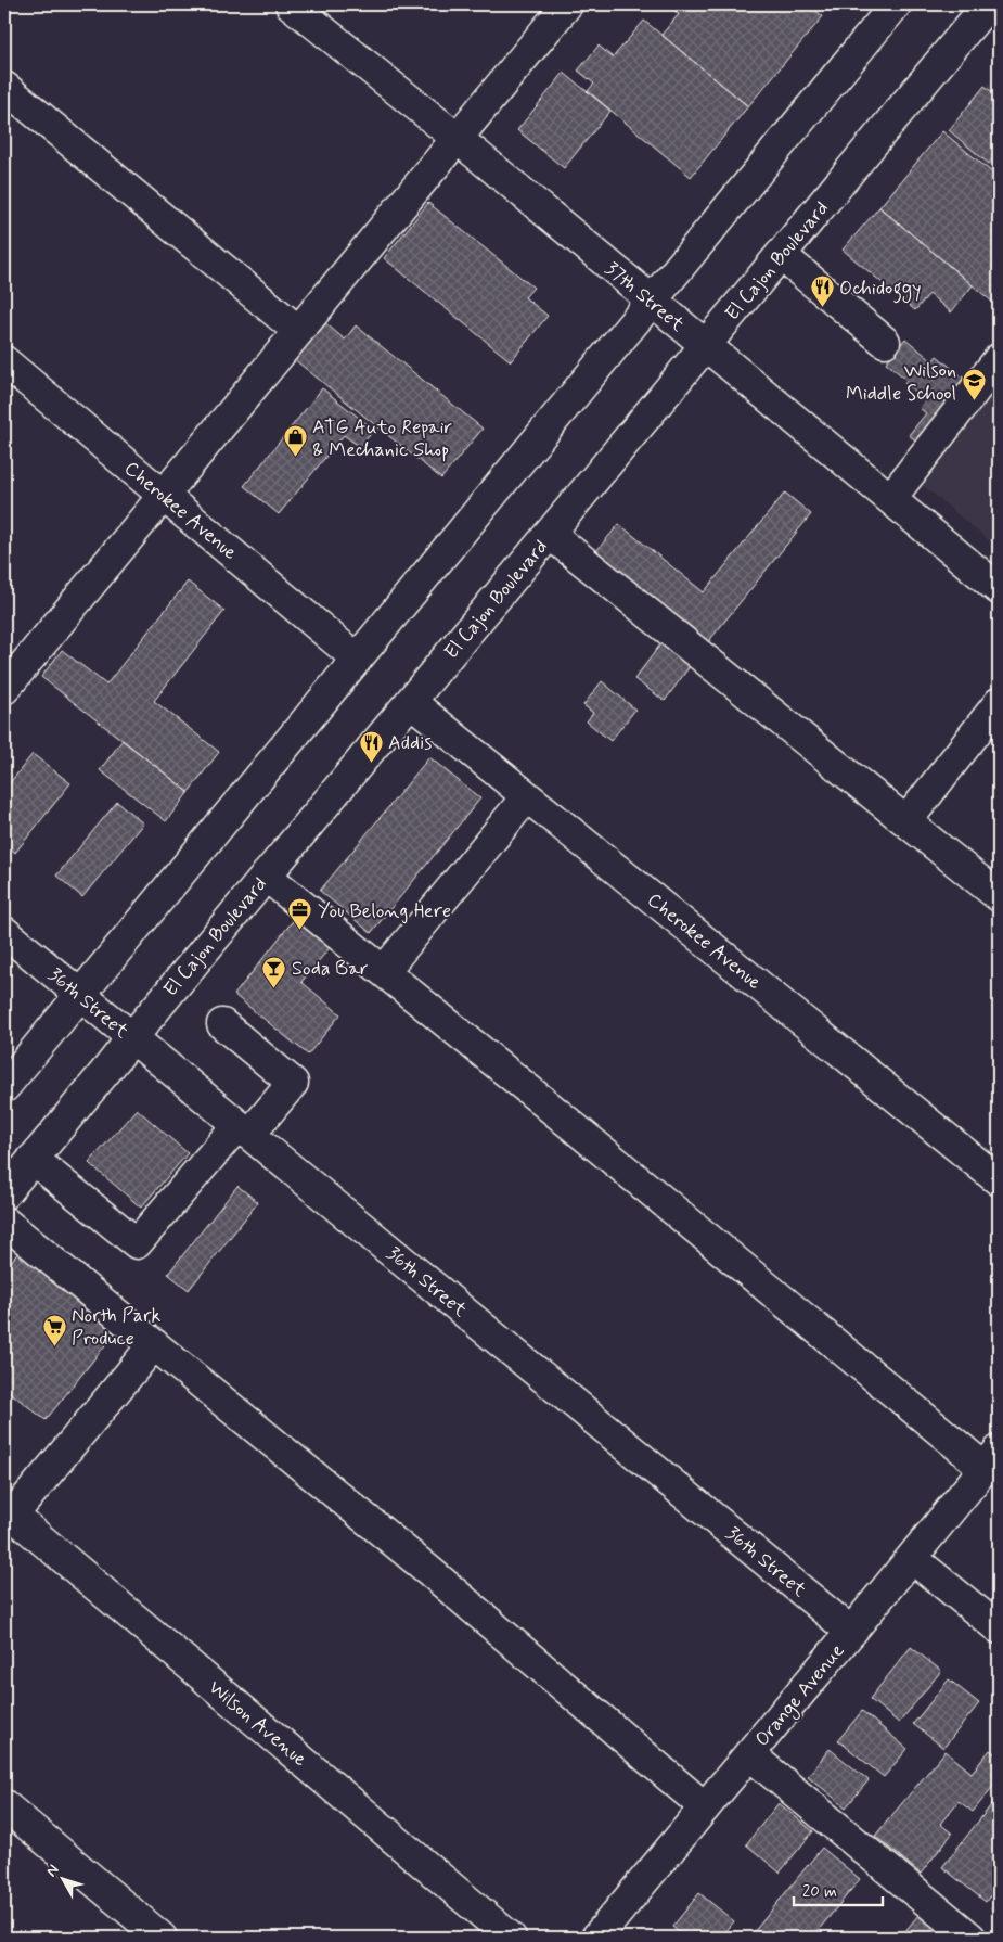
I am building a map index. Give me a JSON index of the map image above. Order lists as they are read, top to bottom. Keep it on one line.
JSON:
{"streets":{"street":["El Cajon Boulevard","37th Street","Cherokee Avenue","36th Street","Orange Avenue","Wilson Avenue"]},"crossings":[["El Cajon Boulevard","37th Street"],["El Cajon Boulevard","Cherokee Avenue"],["El Cajon Boulevard","36th Street"],["36th Street","Orange Avenue"]],"places":{"restaurant":["Ochidoggy","Addis"],"school or university":["Wilson Middle School"],"shop":["ATG Auto Repair & Mechanic Shop"],"office":["You Belong Here"],"bar":["Soda Bar"],"supermarket":["North Park Produce"]},"scale_bar":"20 m","north":"top left"}
